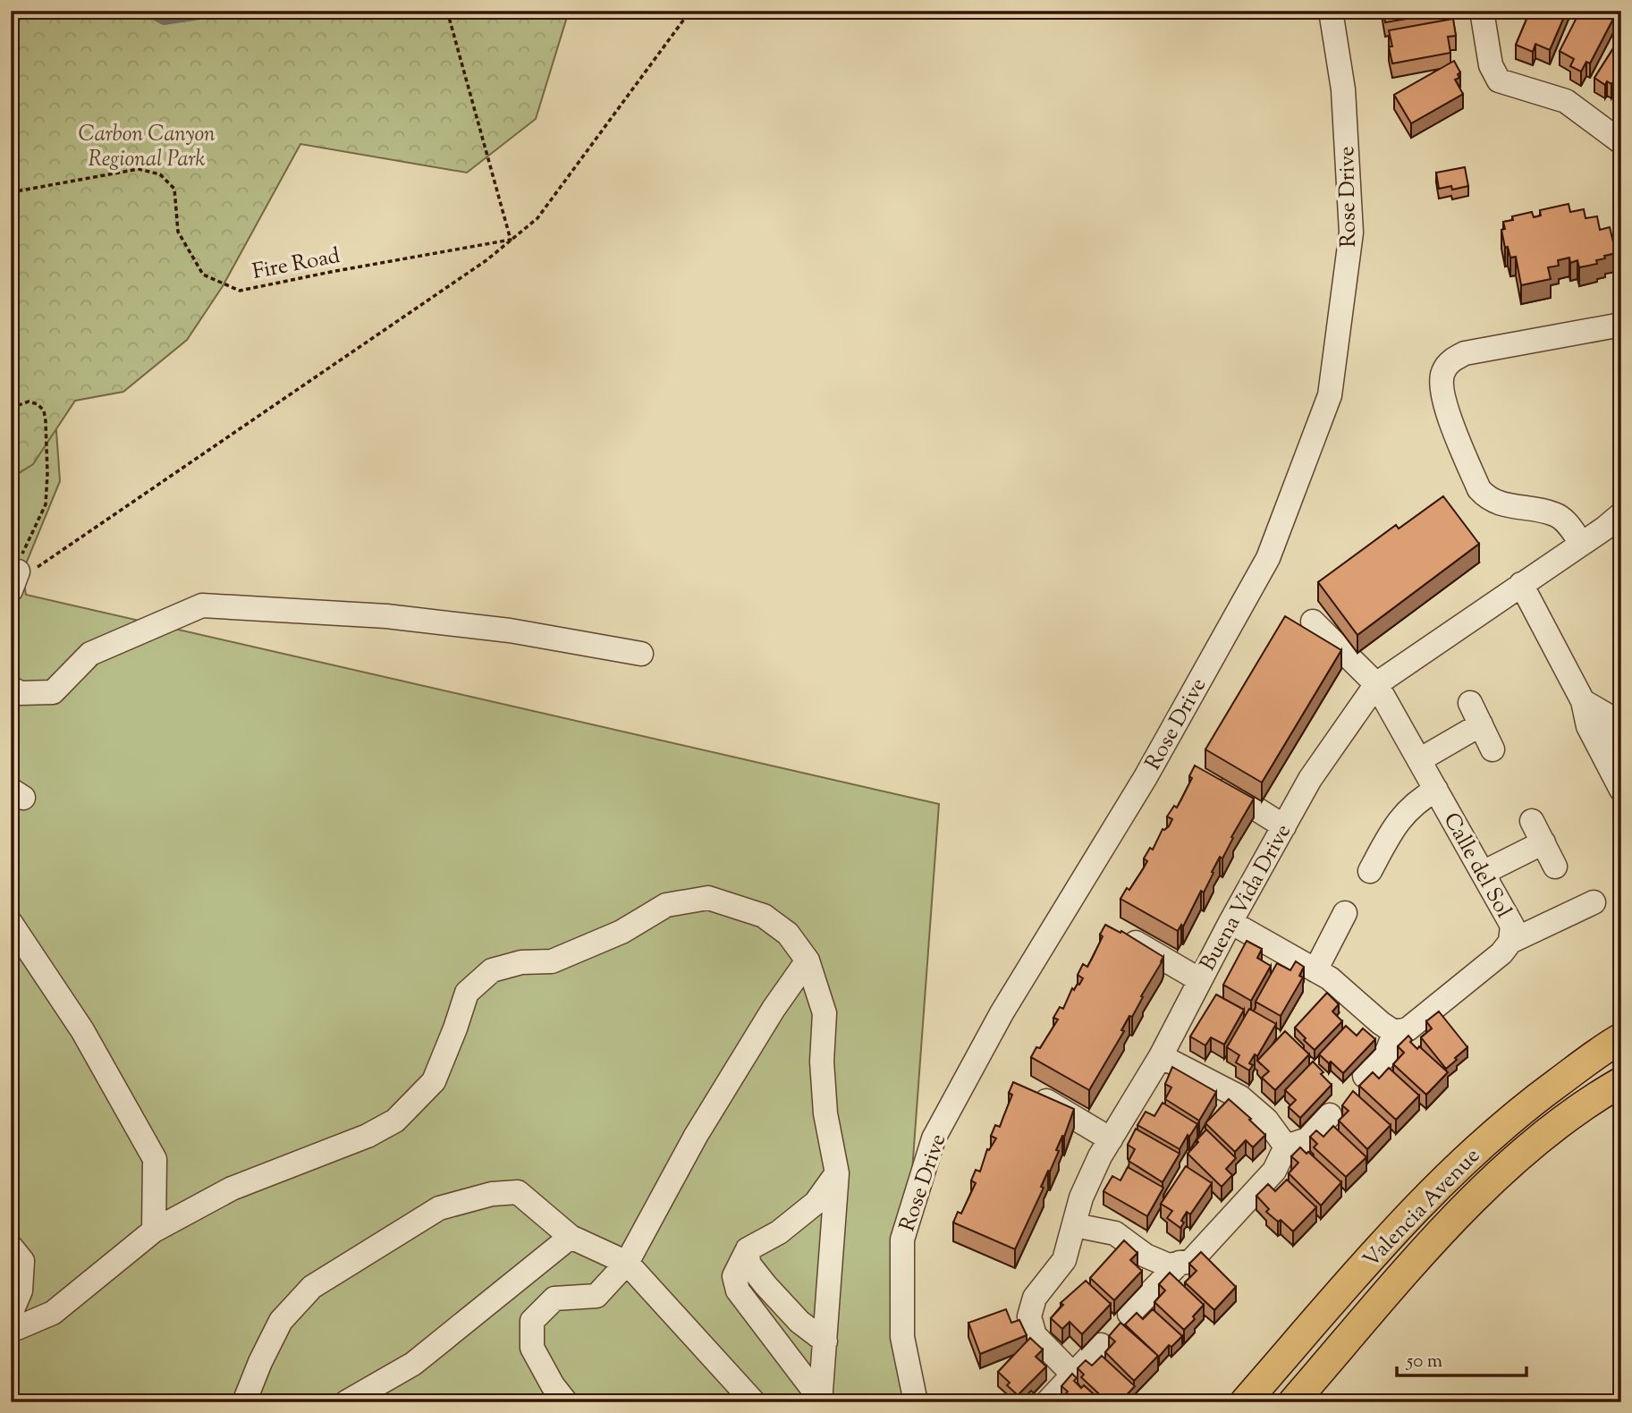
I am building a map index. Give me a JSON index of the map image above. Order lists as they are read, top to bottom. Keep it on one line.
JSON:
{"streets":{"main road":["Valencia Avenue"],"street":["Rose Drive","Calle del Sol","Buena Vida Drive"],"path":["Fire Road"]},"crossings":[["Calle del Sol","Buena Vida Drive"]],"parks":["Carbon Canyon Regional Park"],"scale_bar":"50 m"}
